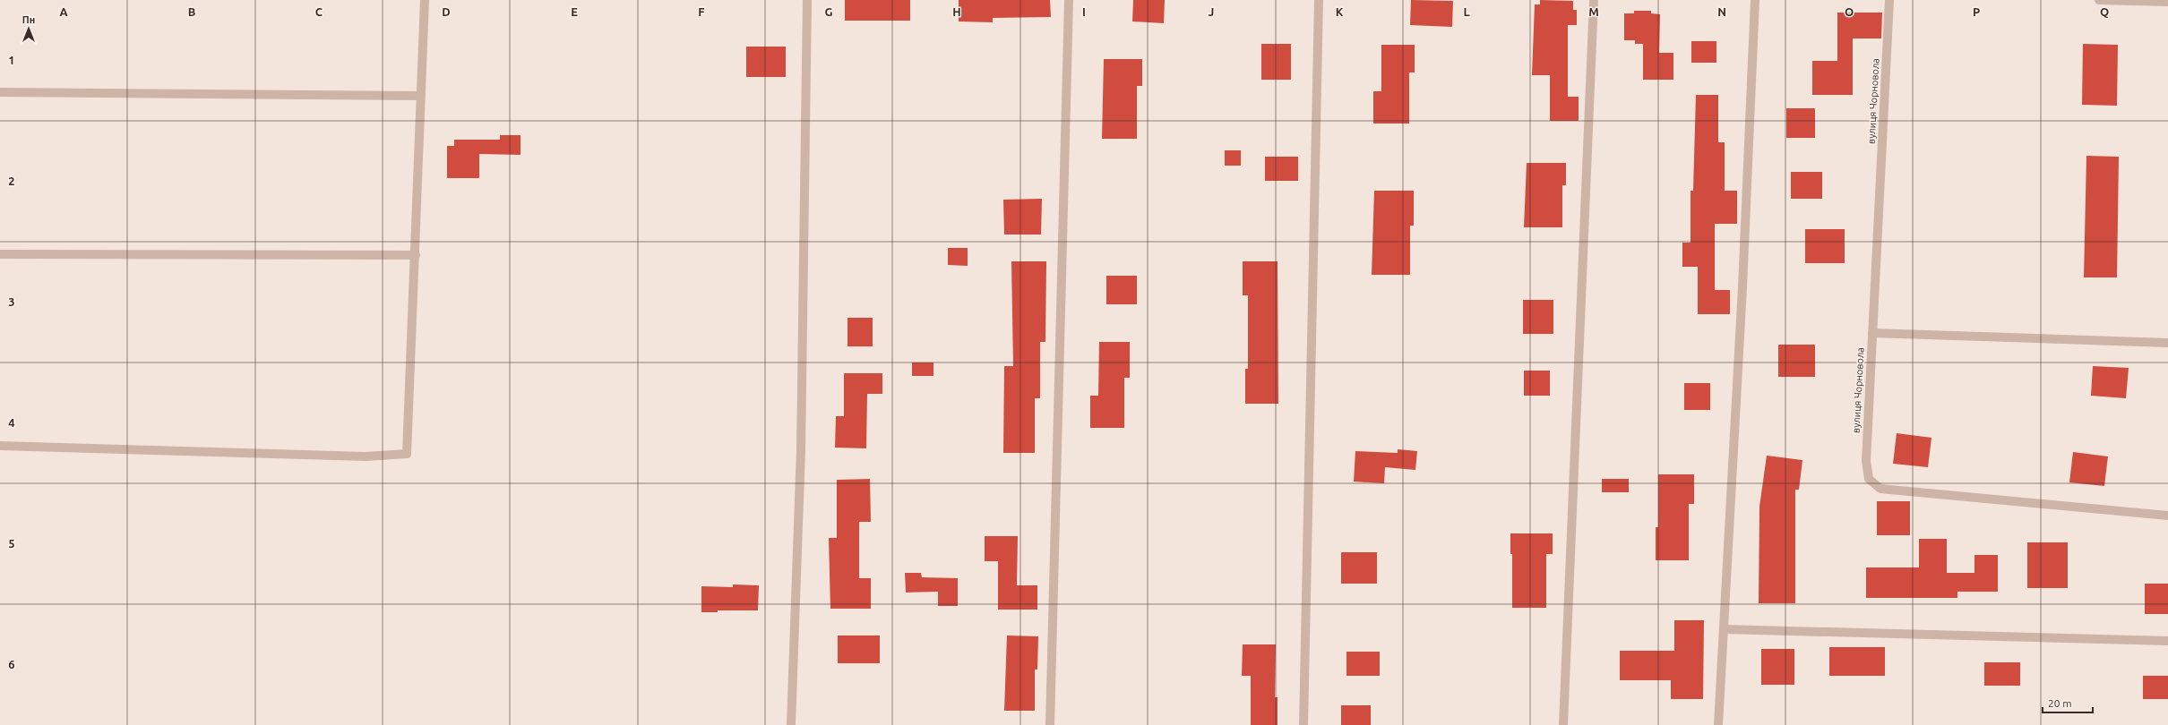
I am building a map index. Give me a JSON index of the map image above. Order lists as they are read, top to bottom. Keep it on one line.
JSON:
{"streets":{"street":["вулиця Чорновола"]},"scale_bar":"20 m","north":"top","grid":{"columns":["A","B","C","D","E","F","G","H","I","J","K","L","M","N","O","P","Q"],"rows":["1","2","3","4","5","6"]}}
